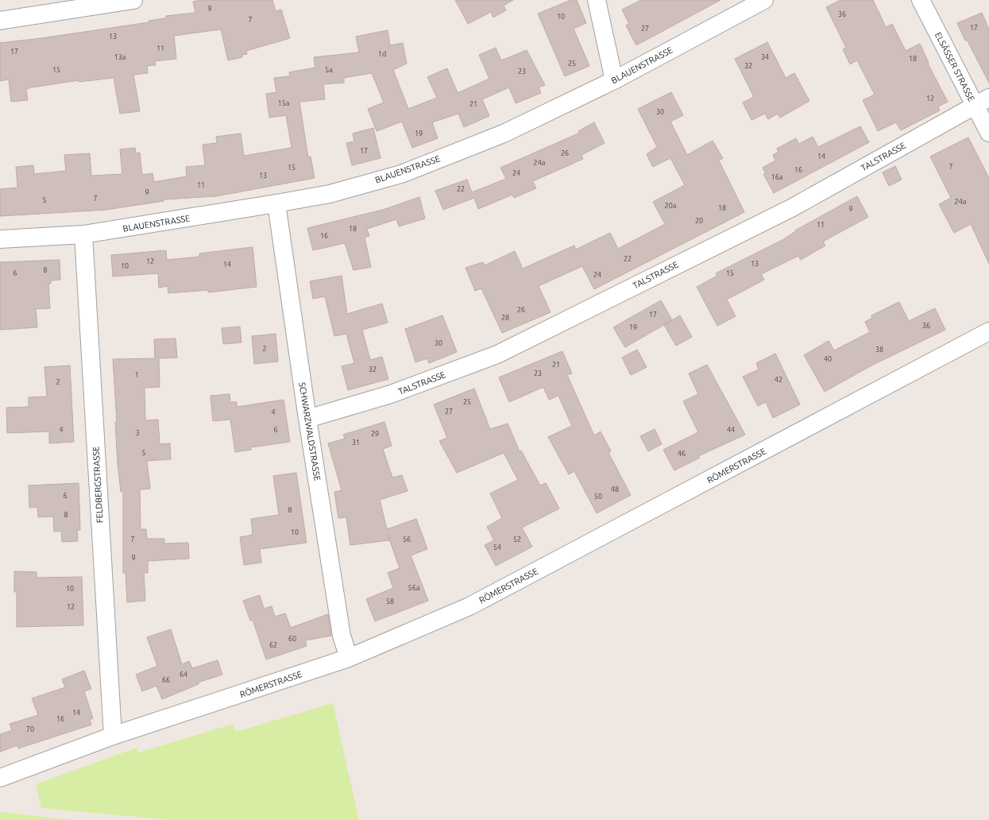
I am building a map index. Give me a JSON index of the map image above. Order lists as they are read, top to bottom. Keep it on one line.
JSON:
{"streets":{"street":["BLAUENSTRASSE","ELSÄSSER STRASSE","TALSTRASSE","SCHWARZWALDSTRASSE","RÖMERSTRASSE","FELDBERGSTRASSE"]},"crossings":[["BLAUENSTRASSE","SCHWARZWALDSTRASSE"],["BLAUENSTRASSE","FELDBERGSTRASSE"],["ELSÄSSER STRASSE","TALSTRASSE"],["TALSTRASSE","SCHWARZWALDSTRASSE"],["SCHWARZWALDSTRASSE","RÖMERSTRASSE"],["RÖMERSTRASSE","FELDBERGSTRASSE"]],"house_numbers":["9","36","10","7","17","27","13","11","17","1d","13a","34","18","25","32","15","5a","23","12","15a","21","30","19","17","26","14","24a","7","15","16","24","13","16a","11","22","9","7","5","24a","20a","18","9","20","11","18","16","22","12","13","14","10","8","6","15","24","26","17","28","36","19","30","2","38","40","21","32","23","1","42","2","25","27","4","4","6","44","3","29","31","5","46","48","6","50","8","8","10","7","56","52","54","9","56a","10","58","12","60","62","64","66","14","16","70"]}
